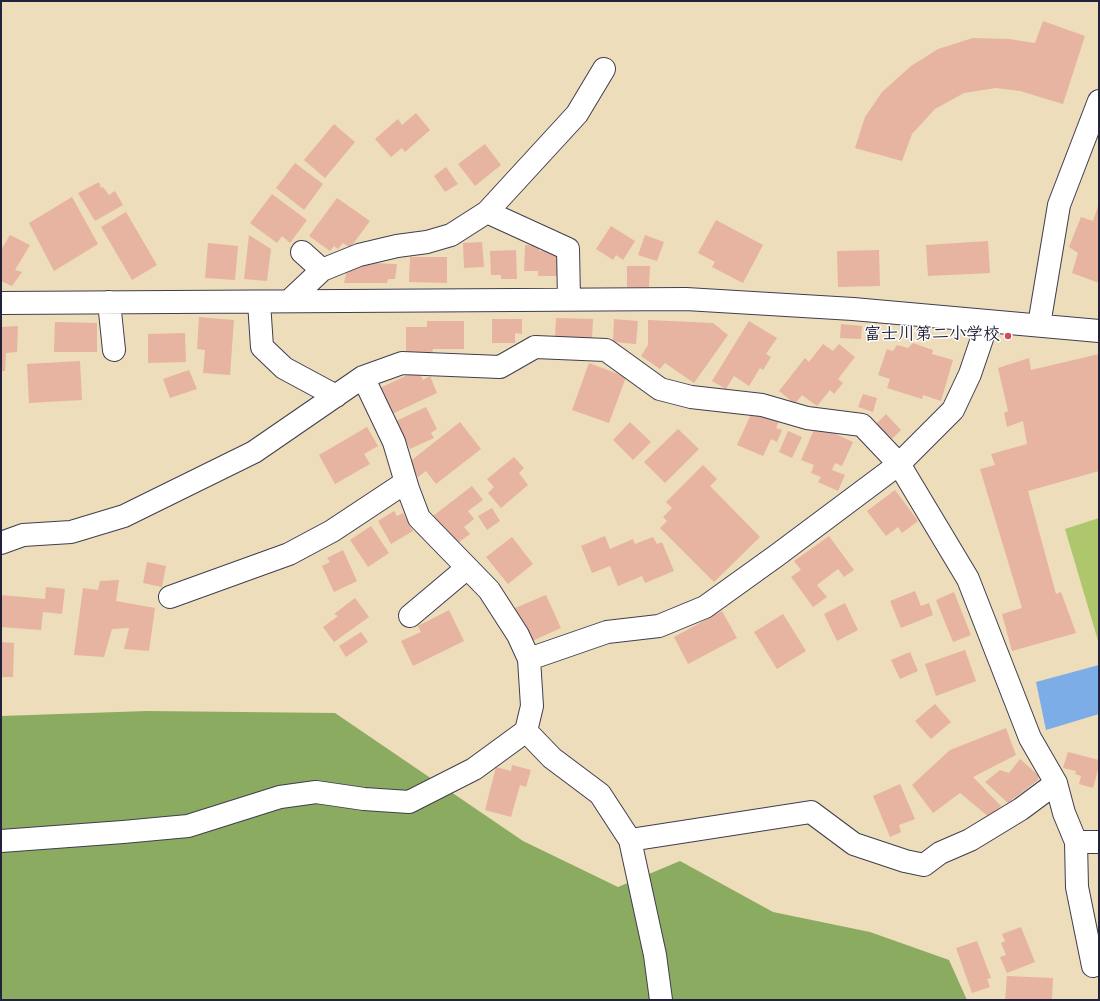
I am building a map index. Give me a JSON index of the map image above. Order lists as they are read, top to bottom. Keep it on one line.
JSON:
{"places":["富士川第二小学校"]}
